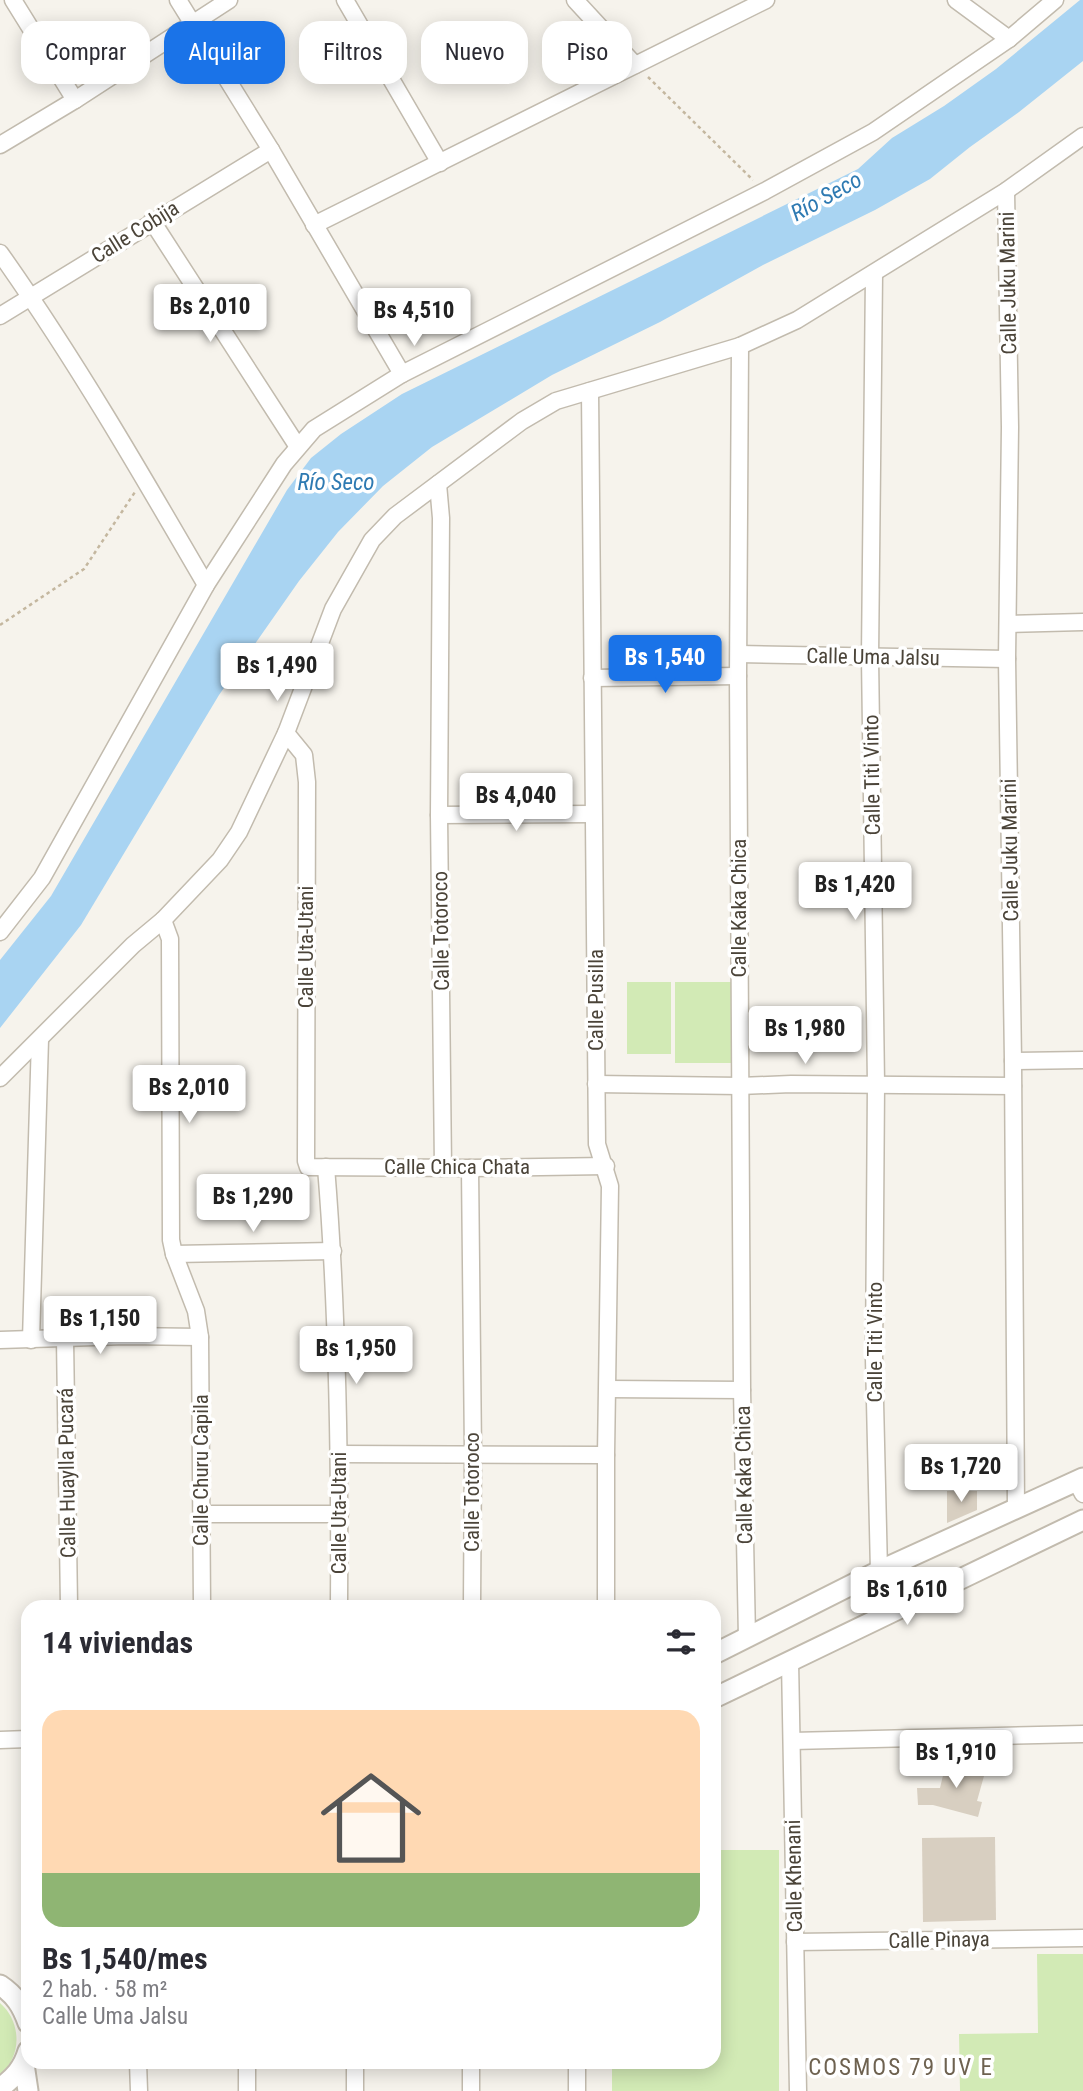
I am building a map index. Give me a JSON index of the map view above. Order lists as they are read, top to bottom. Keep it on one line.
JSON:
{"streets":{"street":["Calle Cobija","Calle Juku Marini","Calle Uma Jalsu","Calle Titi Vinto","Calle Kaka Chica","Calle Totoroco","Calle Uta-Utani","Calle Pusilla","Calle Chica Chata","Calle Churu Capila","Calle Huaylla Pucará","Calle Khenani","Calle Pinaya"]},"crossings":[["Calle Juku Marini","Calle Uma Jalsu"],["Calle Uma Jalsu","Calle Titi Vinto"],["Calle Uma Jalsu","Calle Kaka Chica"],["Calle Totoroco","Calle Chica Chata"],["Calle Uta-Utani","Calle Chica Chata"],["Calle Pusilla","Calle Chica Chata"],["Calle Khenani","Calle Pinaya"]],"districts":["COSMOS 79 UV E"],"water":["Río Seco"],"page":{"chip":["Comprar","Alquilar","Filtros","Nuevo","Piso"],"price":["Bs 2,010","Bs 4,510","Bs 1,540","Bs 1,490","Bs 4,040","Bs 1,420","Bs 1,980","Bs 2,010","Bs 1,290","Bs 1,150","Bs 1,950","Bs 1,720","Bs 1,610","Bs 1,910"],"heading":"14 viviendas","list":[{"name":"Bs 1,540/mes","note":"2 hab. · 58 m² · Calle Uma Jalsu"}]}}
